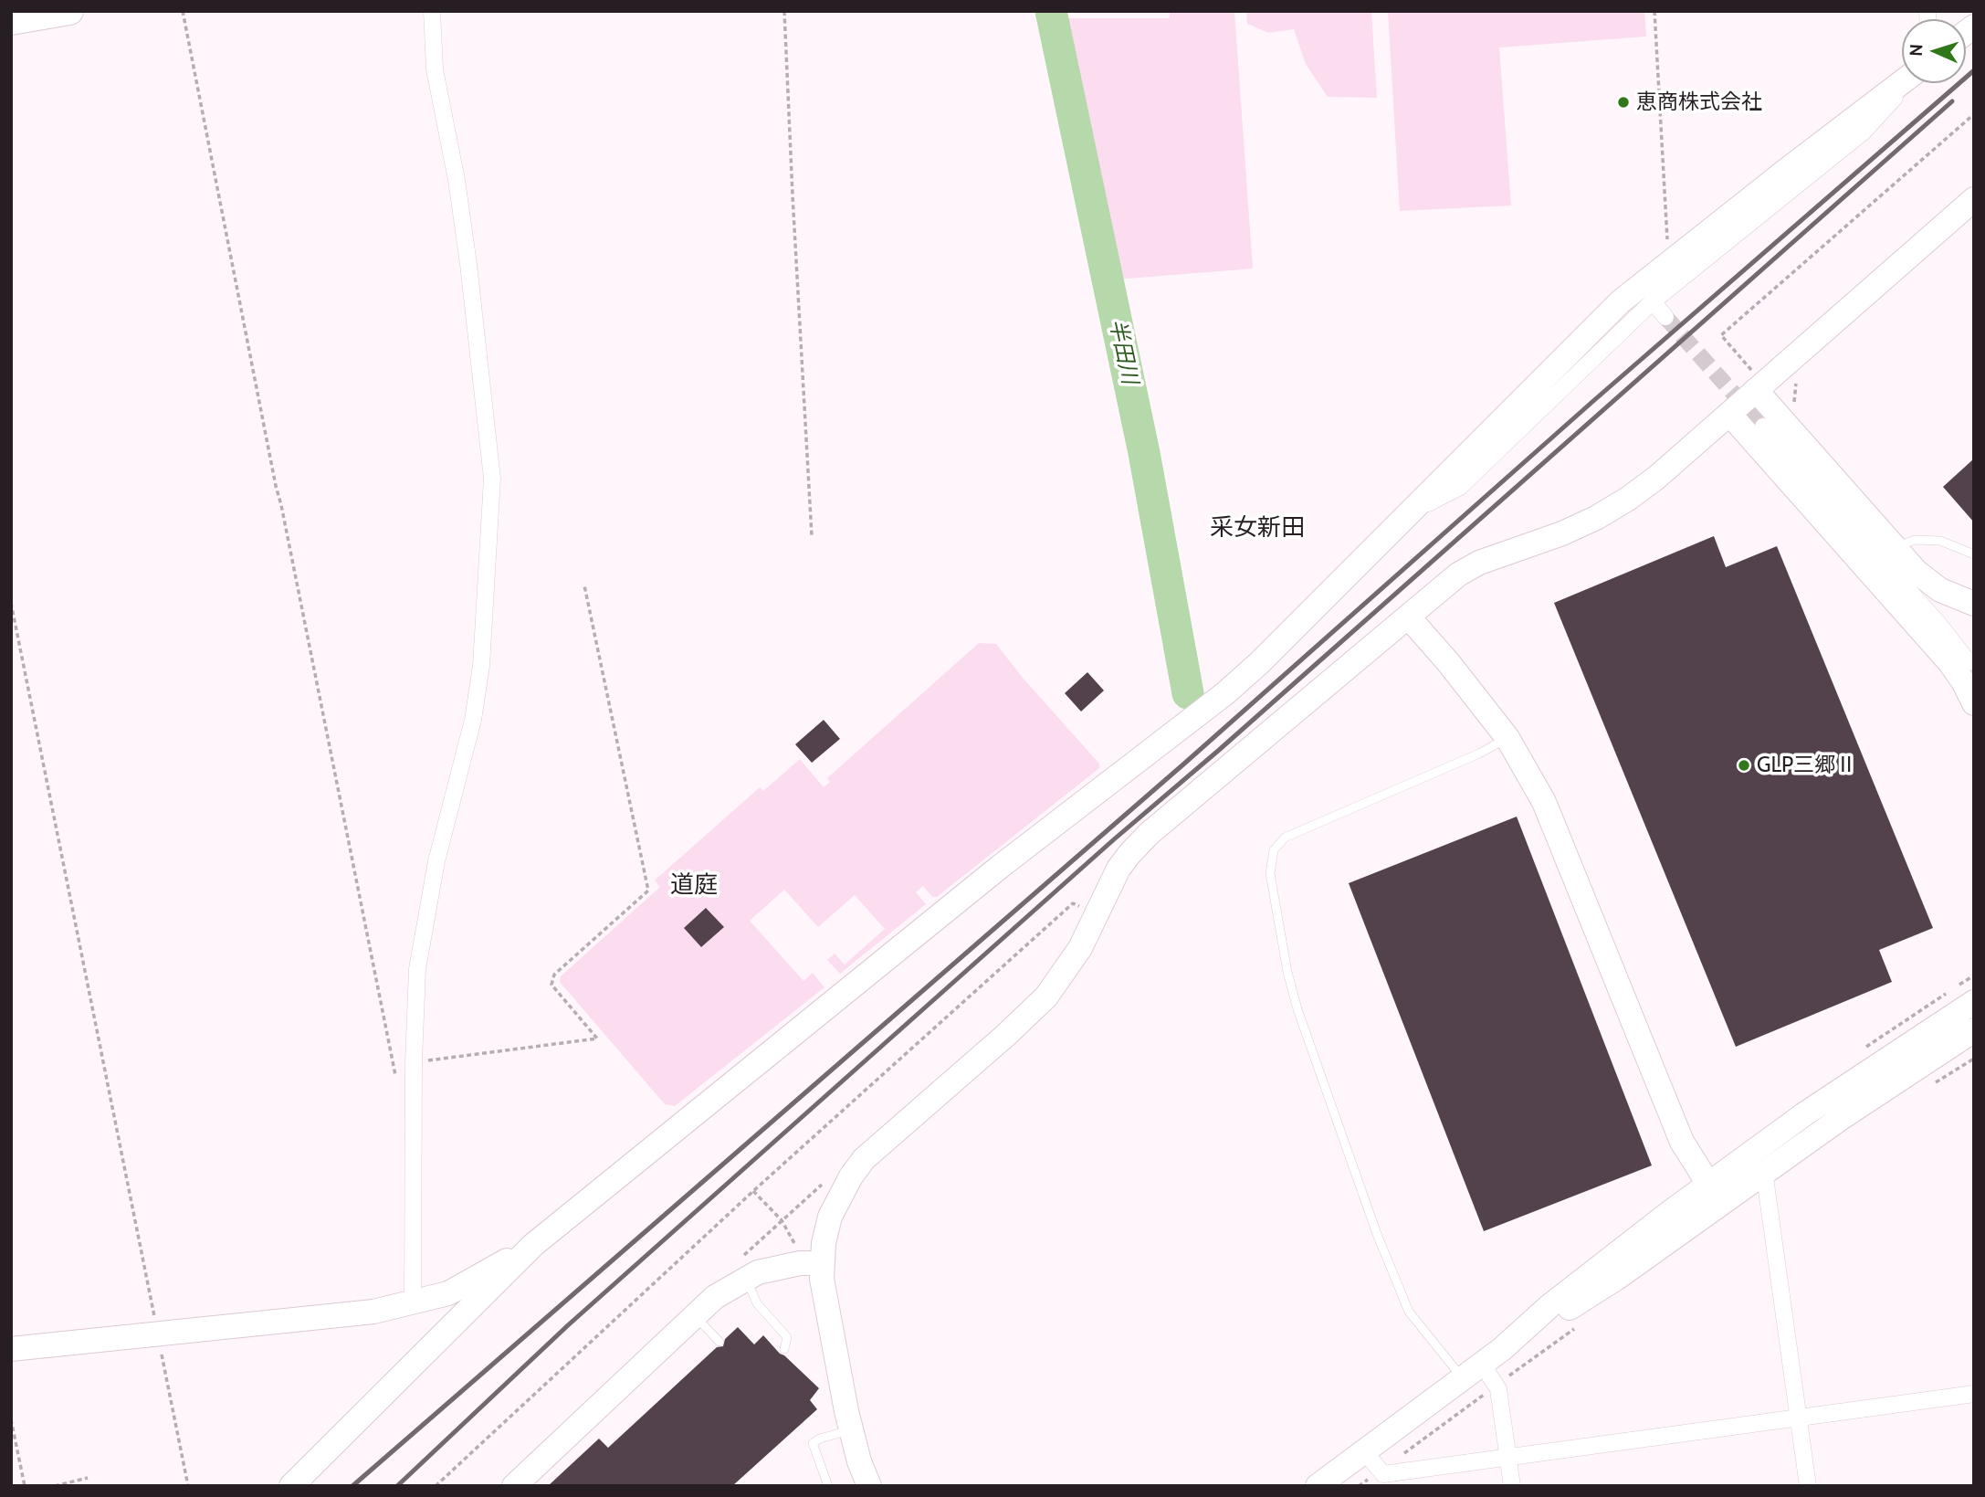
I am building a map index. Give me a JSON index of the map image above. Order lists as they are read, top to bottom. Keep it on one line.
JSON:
{"districts":["采女新田","道庭"],"water":["半田川"],"places":["恵商株式会社","GLP三郷Ⅱ"],"north":"left"}
